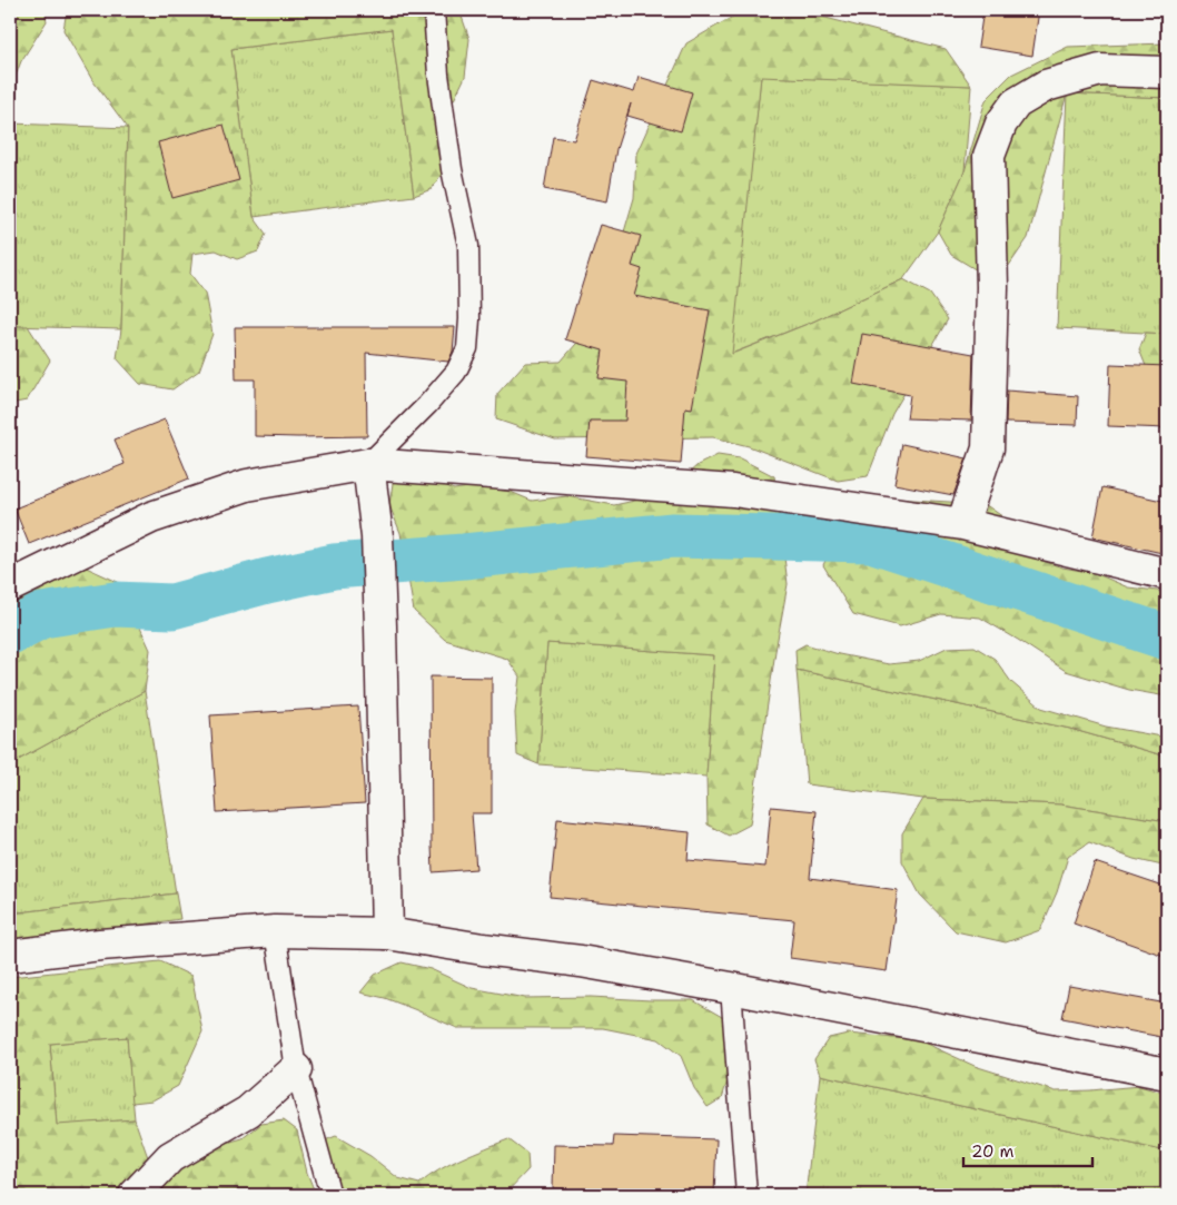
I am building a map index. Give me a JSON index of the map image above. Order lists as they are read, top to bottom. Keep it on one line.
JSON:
{"scale_bar":"20 m"}
